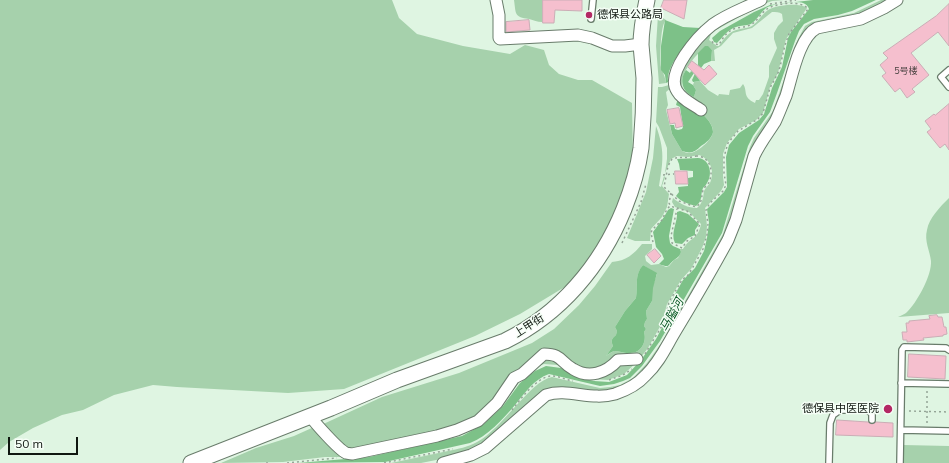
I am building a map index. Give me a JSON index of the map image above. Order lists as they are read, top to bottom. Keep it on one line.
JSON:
{"streets":{"street":["上甲街"]},"water":["马隘河"],"places":["德保县公路局","德保县中医医院"],"house_numbers":["5号楼"],"scale_bar":"50 m"}
